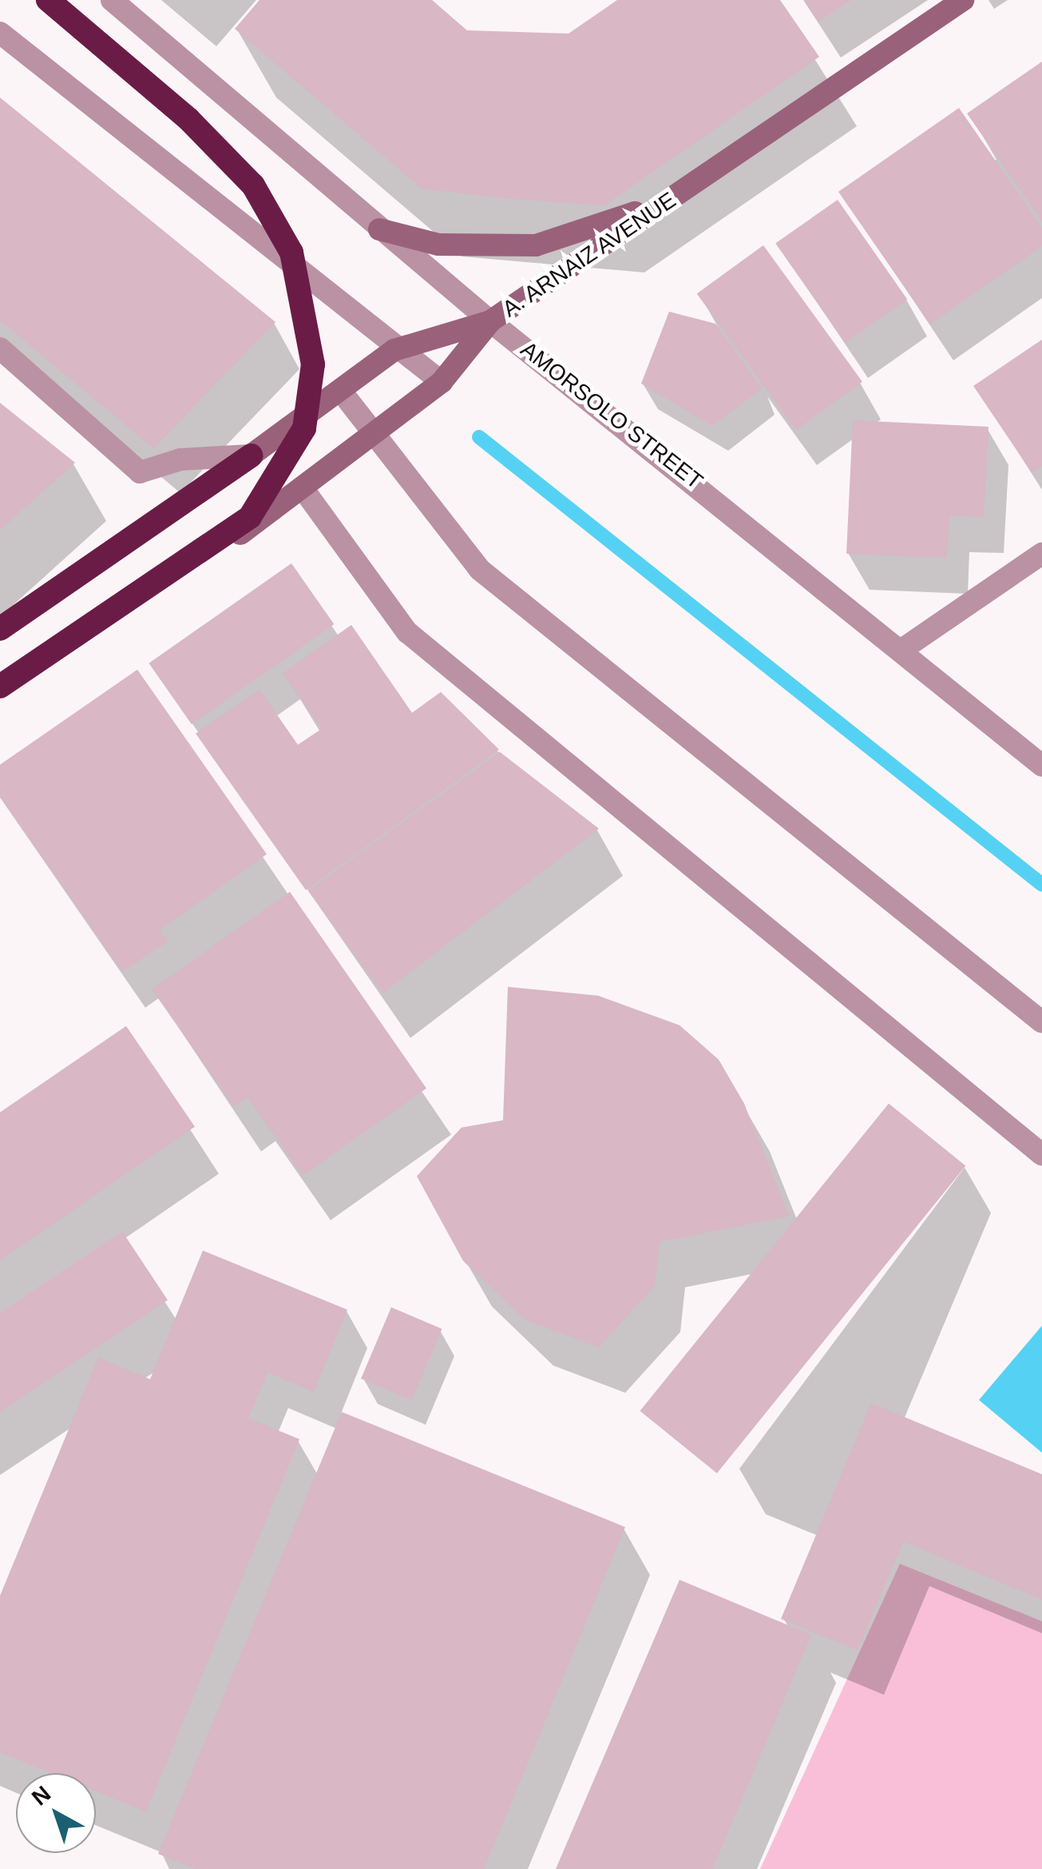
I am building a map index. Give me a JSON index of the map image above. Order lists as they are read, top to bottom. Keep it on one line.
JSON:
{"streets":{"main road":["A. ARNAIZ AVENUE"],"street":["AMORSOLO STREET"]},"crossings":[["A. ARNAIZ AVENUE","AMORSOLO STREET"]],"north":"top left"}
